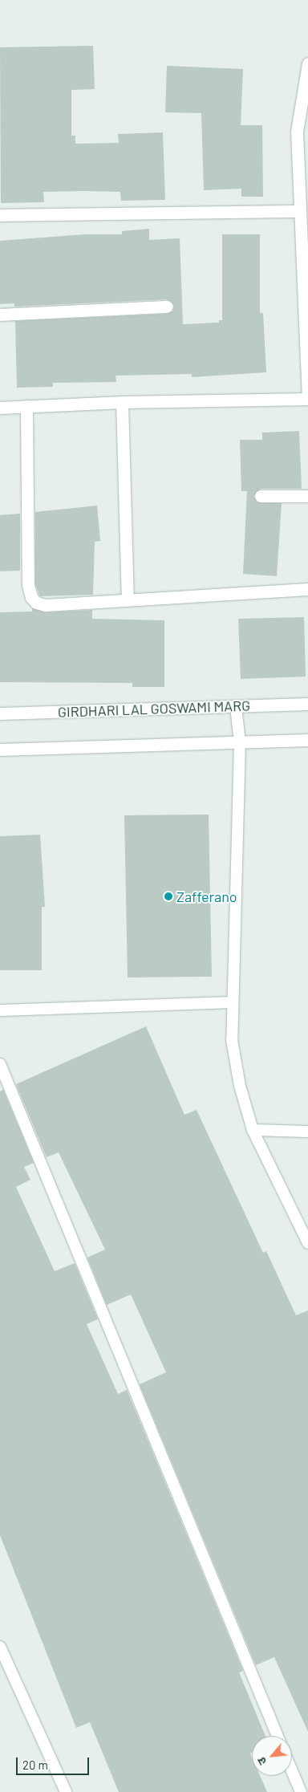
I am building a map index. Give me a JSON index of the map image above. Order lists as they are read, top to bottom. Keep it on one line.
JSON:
{"streets":{"street":["GIRDHARI LAL GOSWAMI MARG"]},"places":["Zafferano"],"scale_bar":"20 m","north":"bottom left"}
